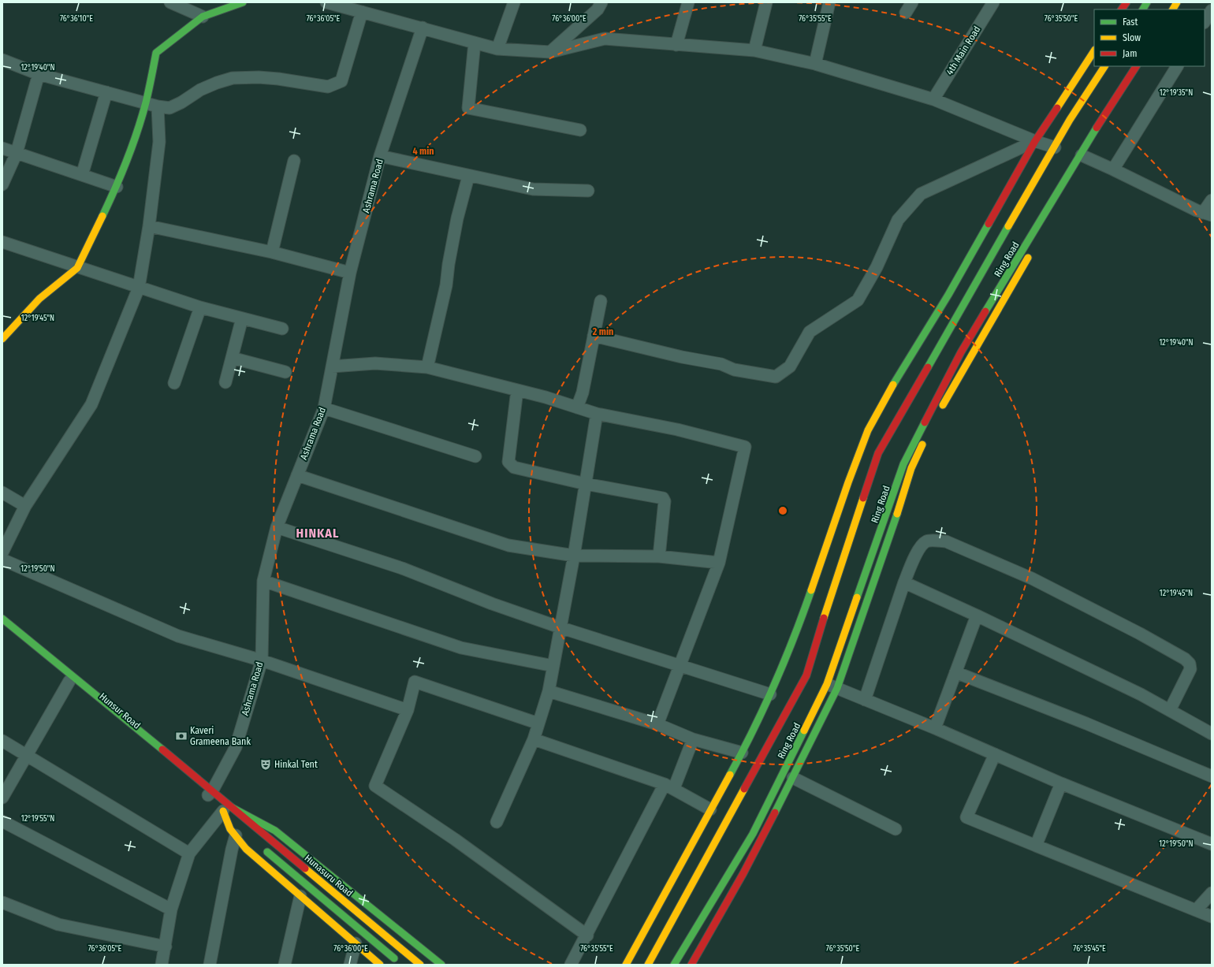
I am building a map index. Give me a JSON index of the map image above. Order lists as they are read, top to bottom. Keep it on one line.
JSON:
{"streets":{"main road":["Ring Road","Hunsur Road","Hunasuru Road"],"street":["4th Main Road","Ashrama Road"]},"districts":["HINKAL"],"places":{"bank":["Kaveri Grameena Bank"],"theatre":["Hinkal Tent"]},"legend":["Fast","Slow","Jam"],"coordinates":["76°36'10\"E","76°35'55\"E","76°36'05\"E","76°36'00\"E","76°35'50\"E","12°19'40\"N","12°19'35\"N","12°19'45\"N","12°19'50\"N","12°19'55\"N","76°35'45\"E"],"rings":["4 min","2 min"]}
